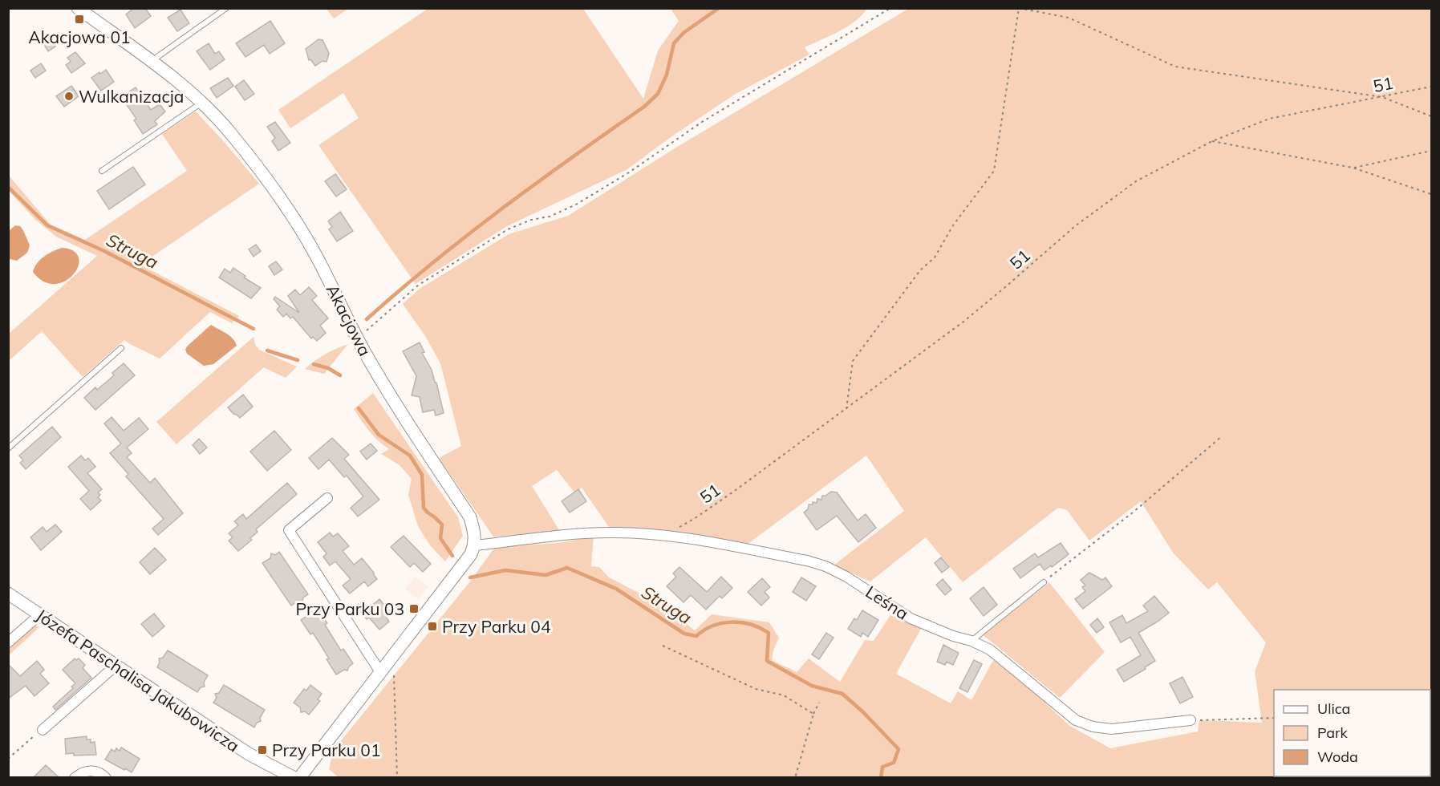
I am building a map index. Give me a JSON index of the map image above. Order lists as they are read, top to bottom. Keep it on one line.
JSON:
{"streets":{"street":["Akacjowa","Leśna","Józefa Paschalisa Jakubowicza"],"path":["51"]},"crossings":[["51","Leśna"],["Akacjowa","Leśna"]],"water":["Struga"],"places":{"transit":["Akacjowa 01","Przy Parku 03","Przy Parku 04","Przy Parku 01"],"other":["Wulkanizacja"]},"legend":["Ulica","Park","Woda"]}
